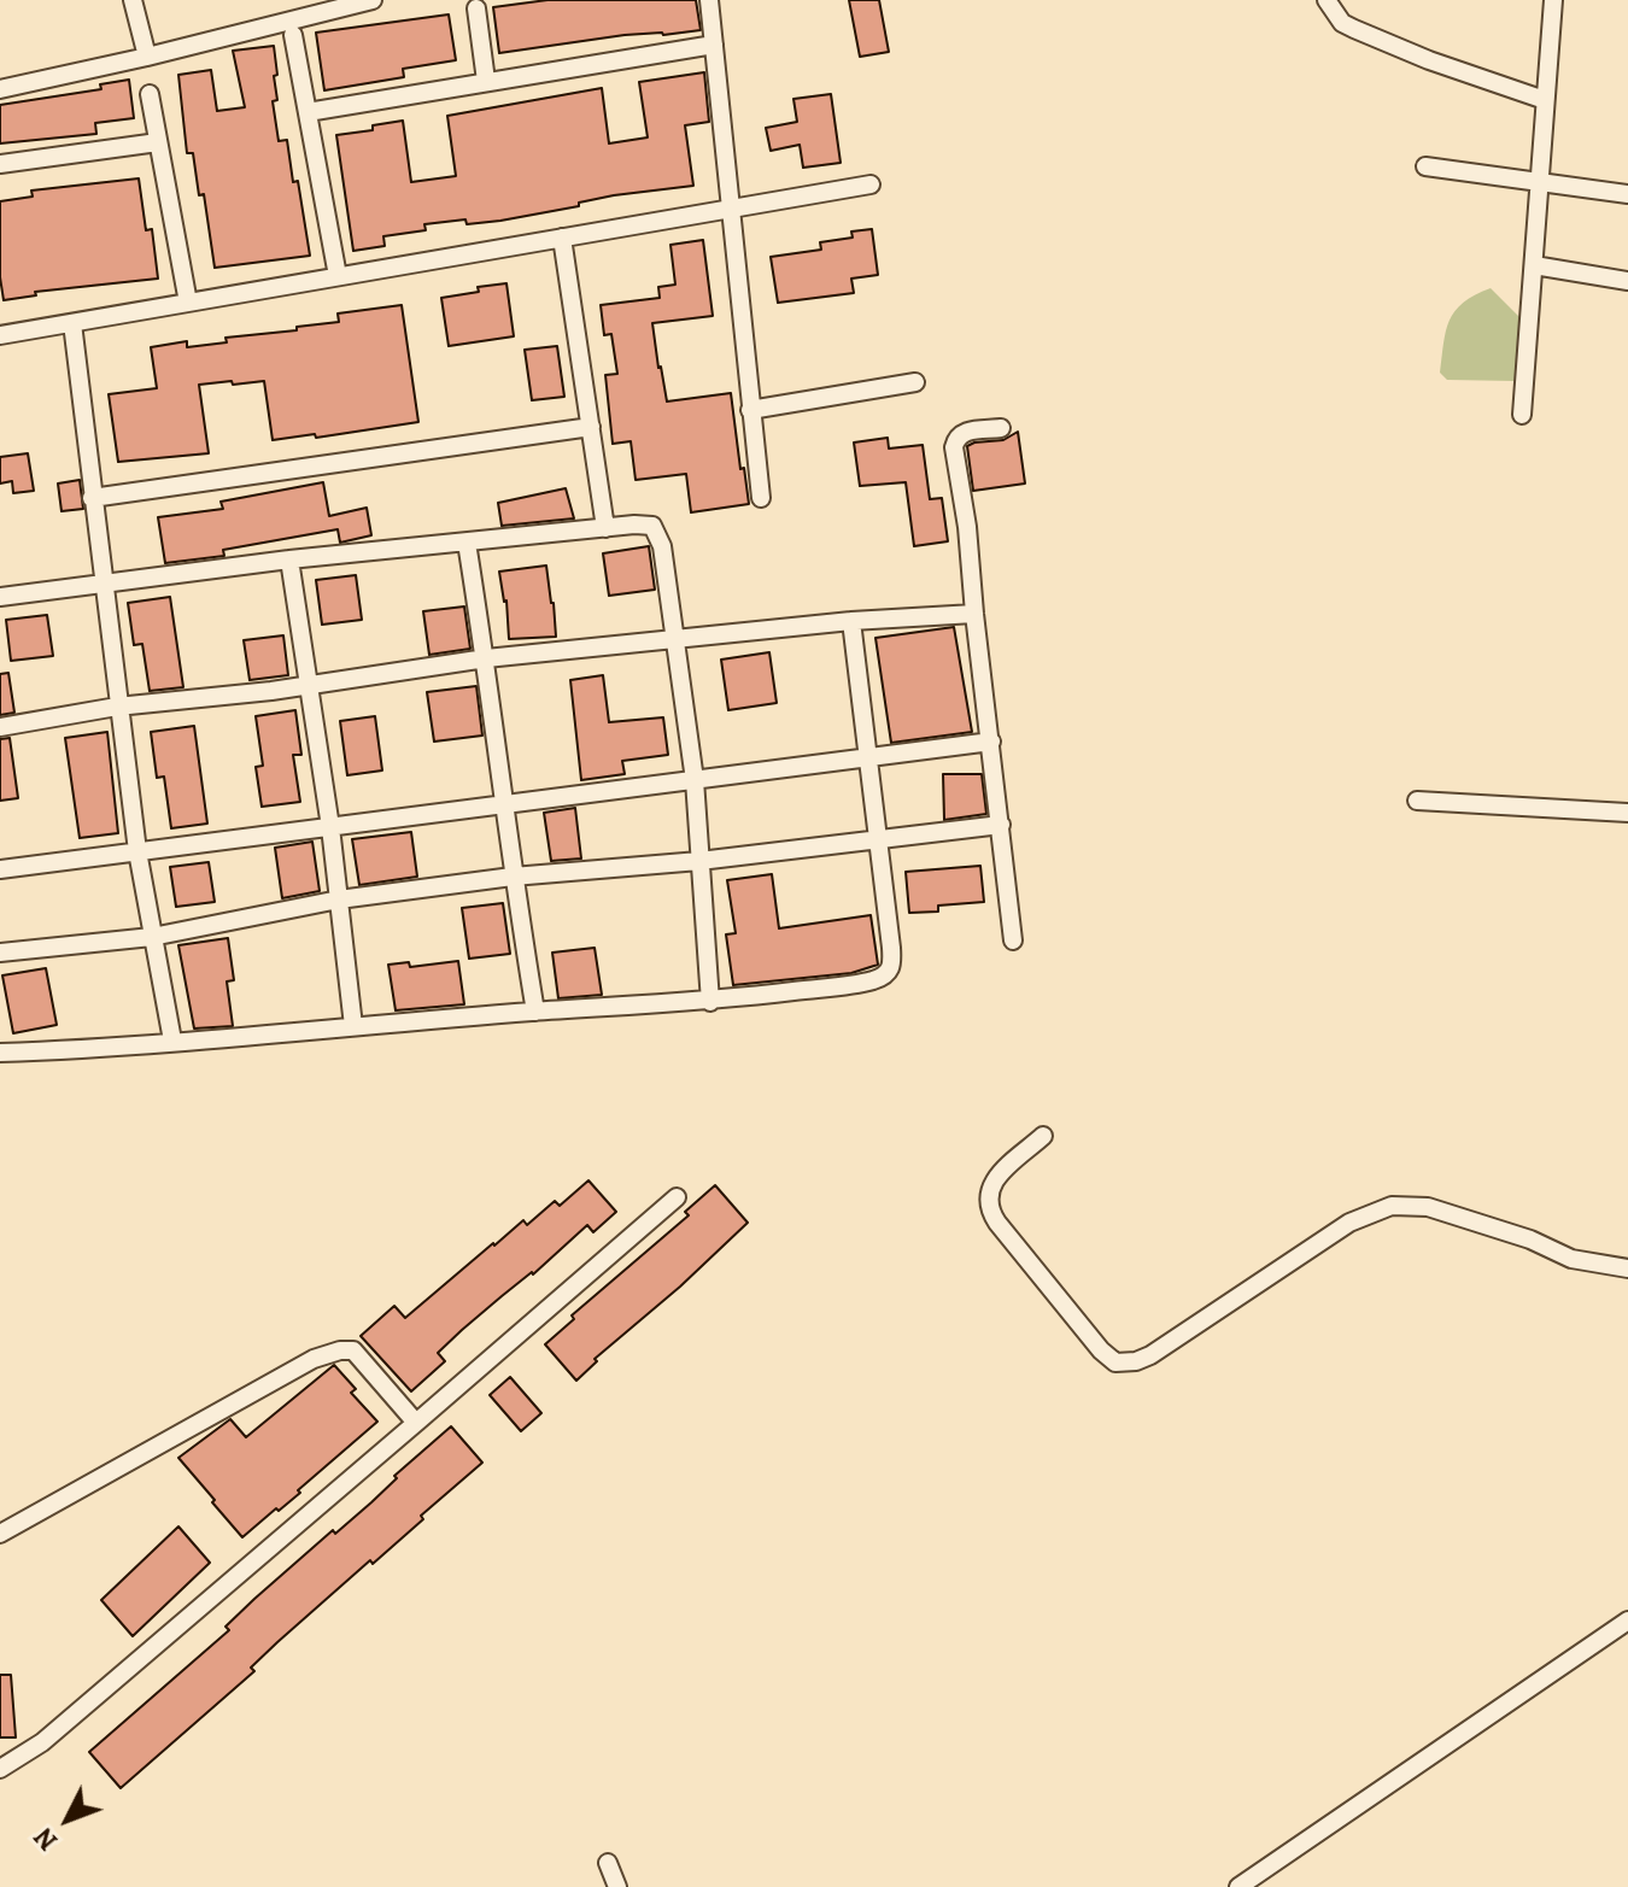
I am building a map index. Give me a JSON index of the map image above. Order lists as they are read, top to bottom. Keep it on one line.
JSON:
{"north":"bottom left"}
